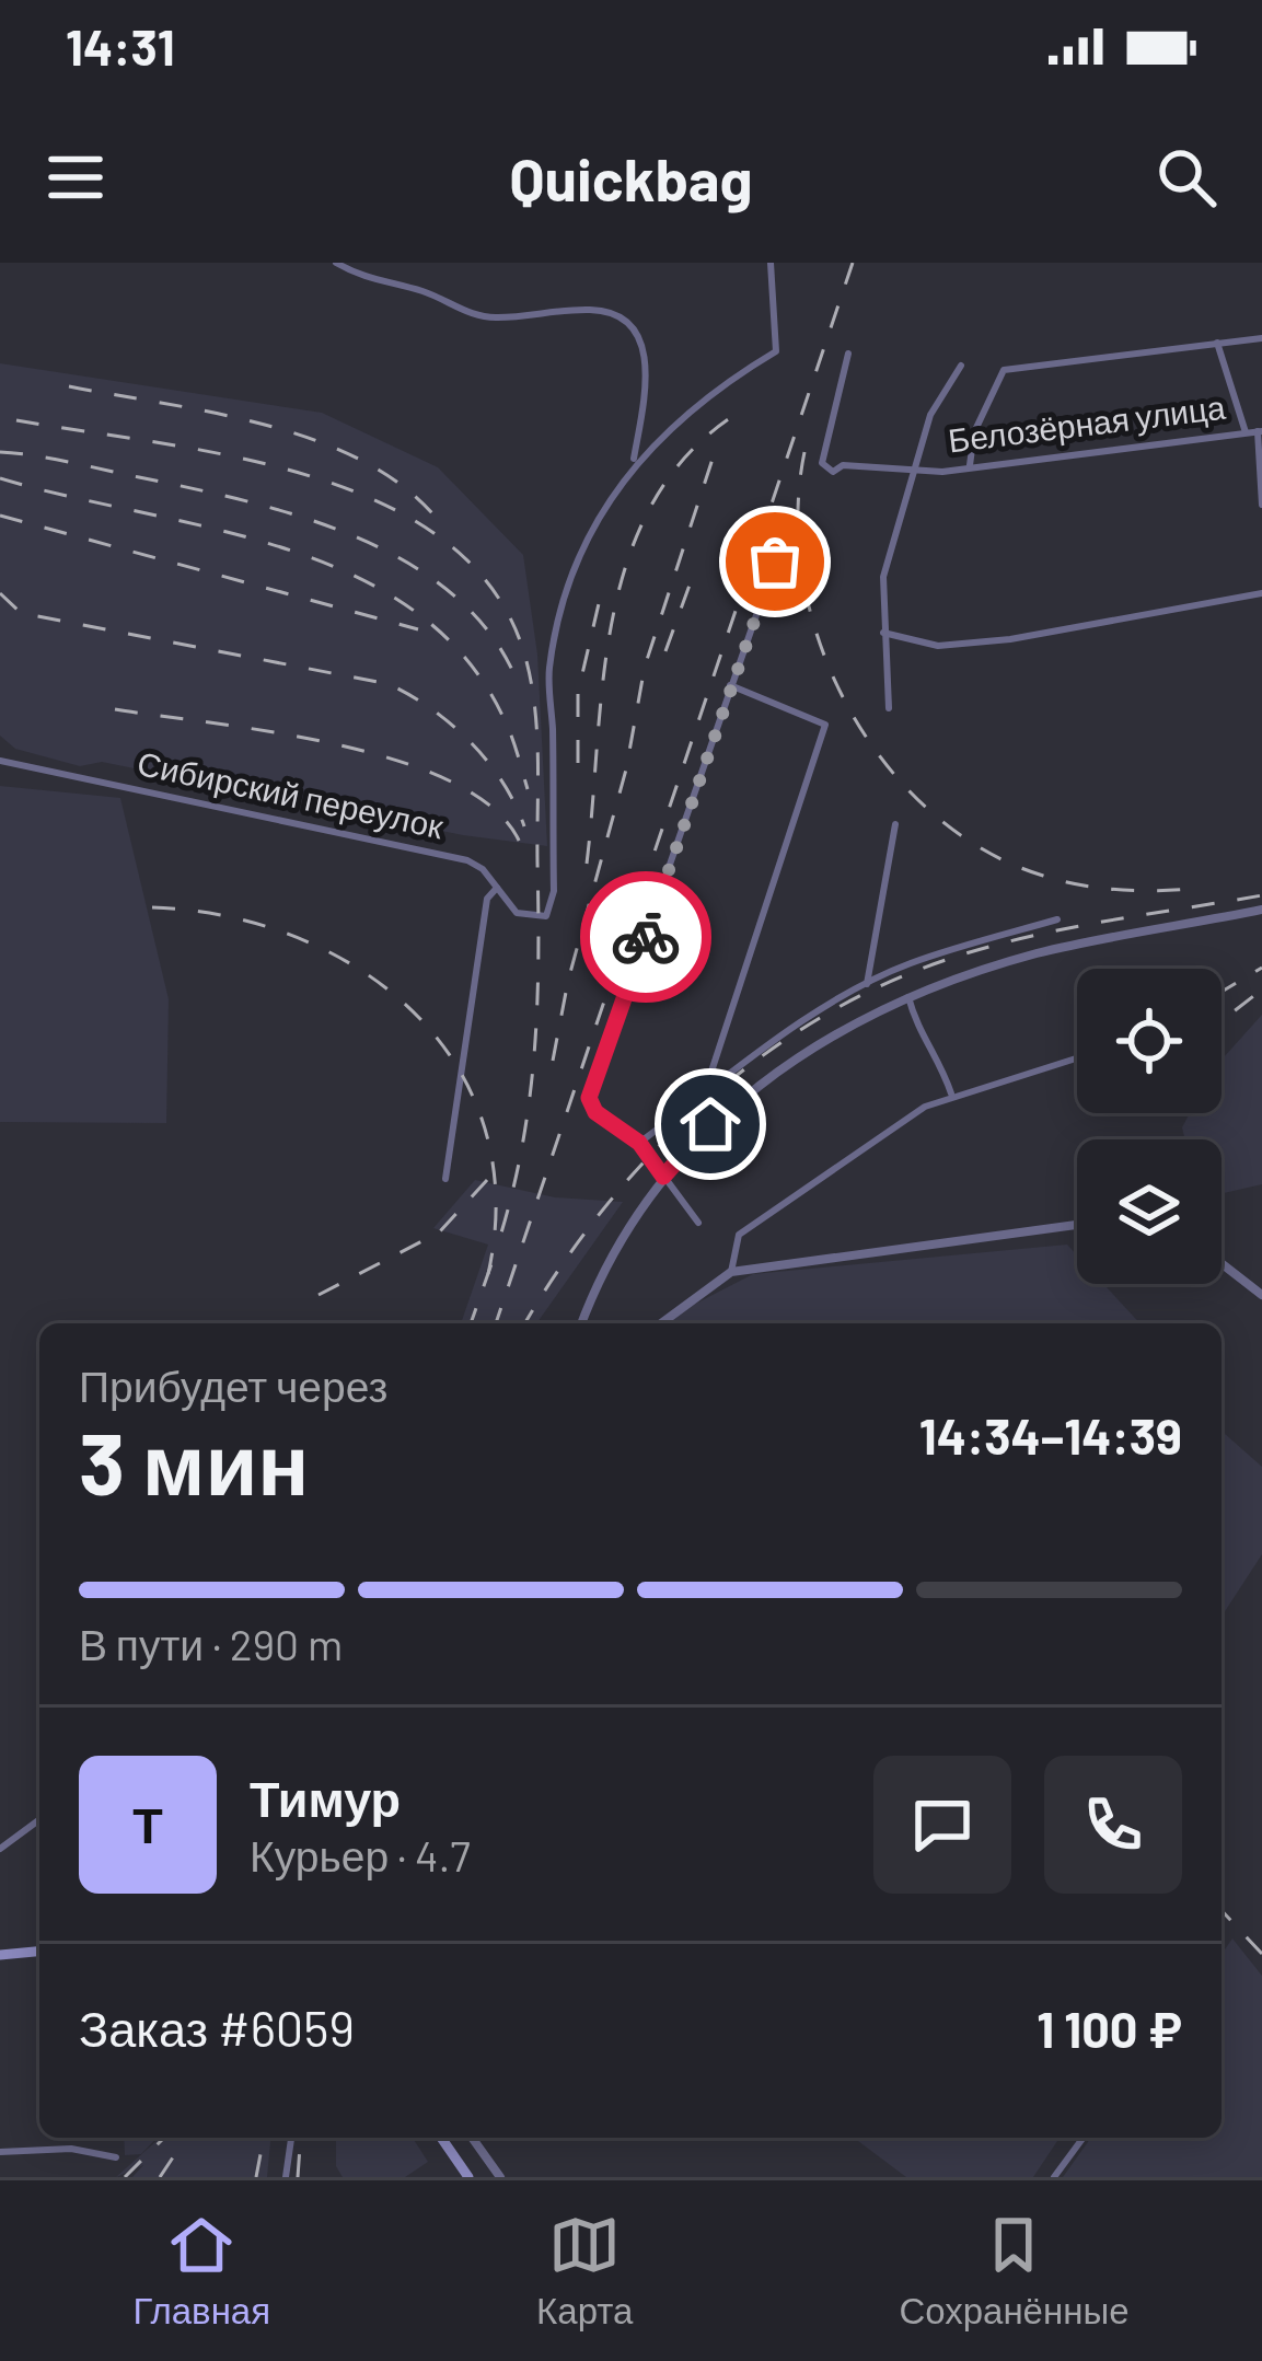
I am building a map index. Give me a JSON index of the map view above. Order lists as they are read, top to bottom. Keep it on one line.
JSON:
{"streets":{"street":["Белозёрная улица","Сибирский переулок"]},"page":{"status":"14:31","header":"Quickbag","heading":["3 мин","Прибудет через","14:34–14:39"],"panel":["Тимур","Курьер · 4.7","Заказ #6059","1 100 ₽"],"bar":"В пути · 290 m","round":"Т","tabs":["Главная","Карта","Сохранённые"]}}
